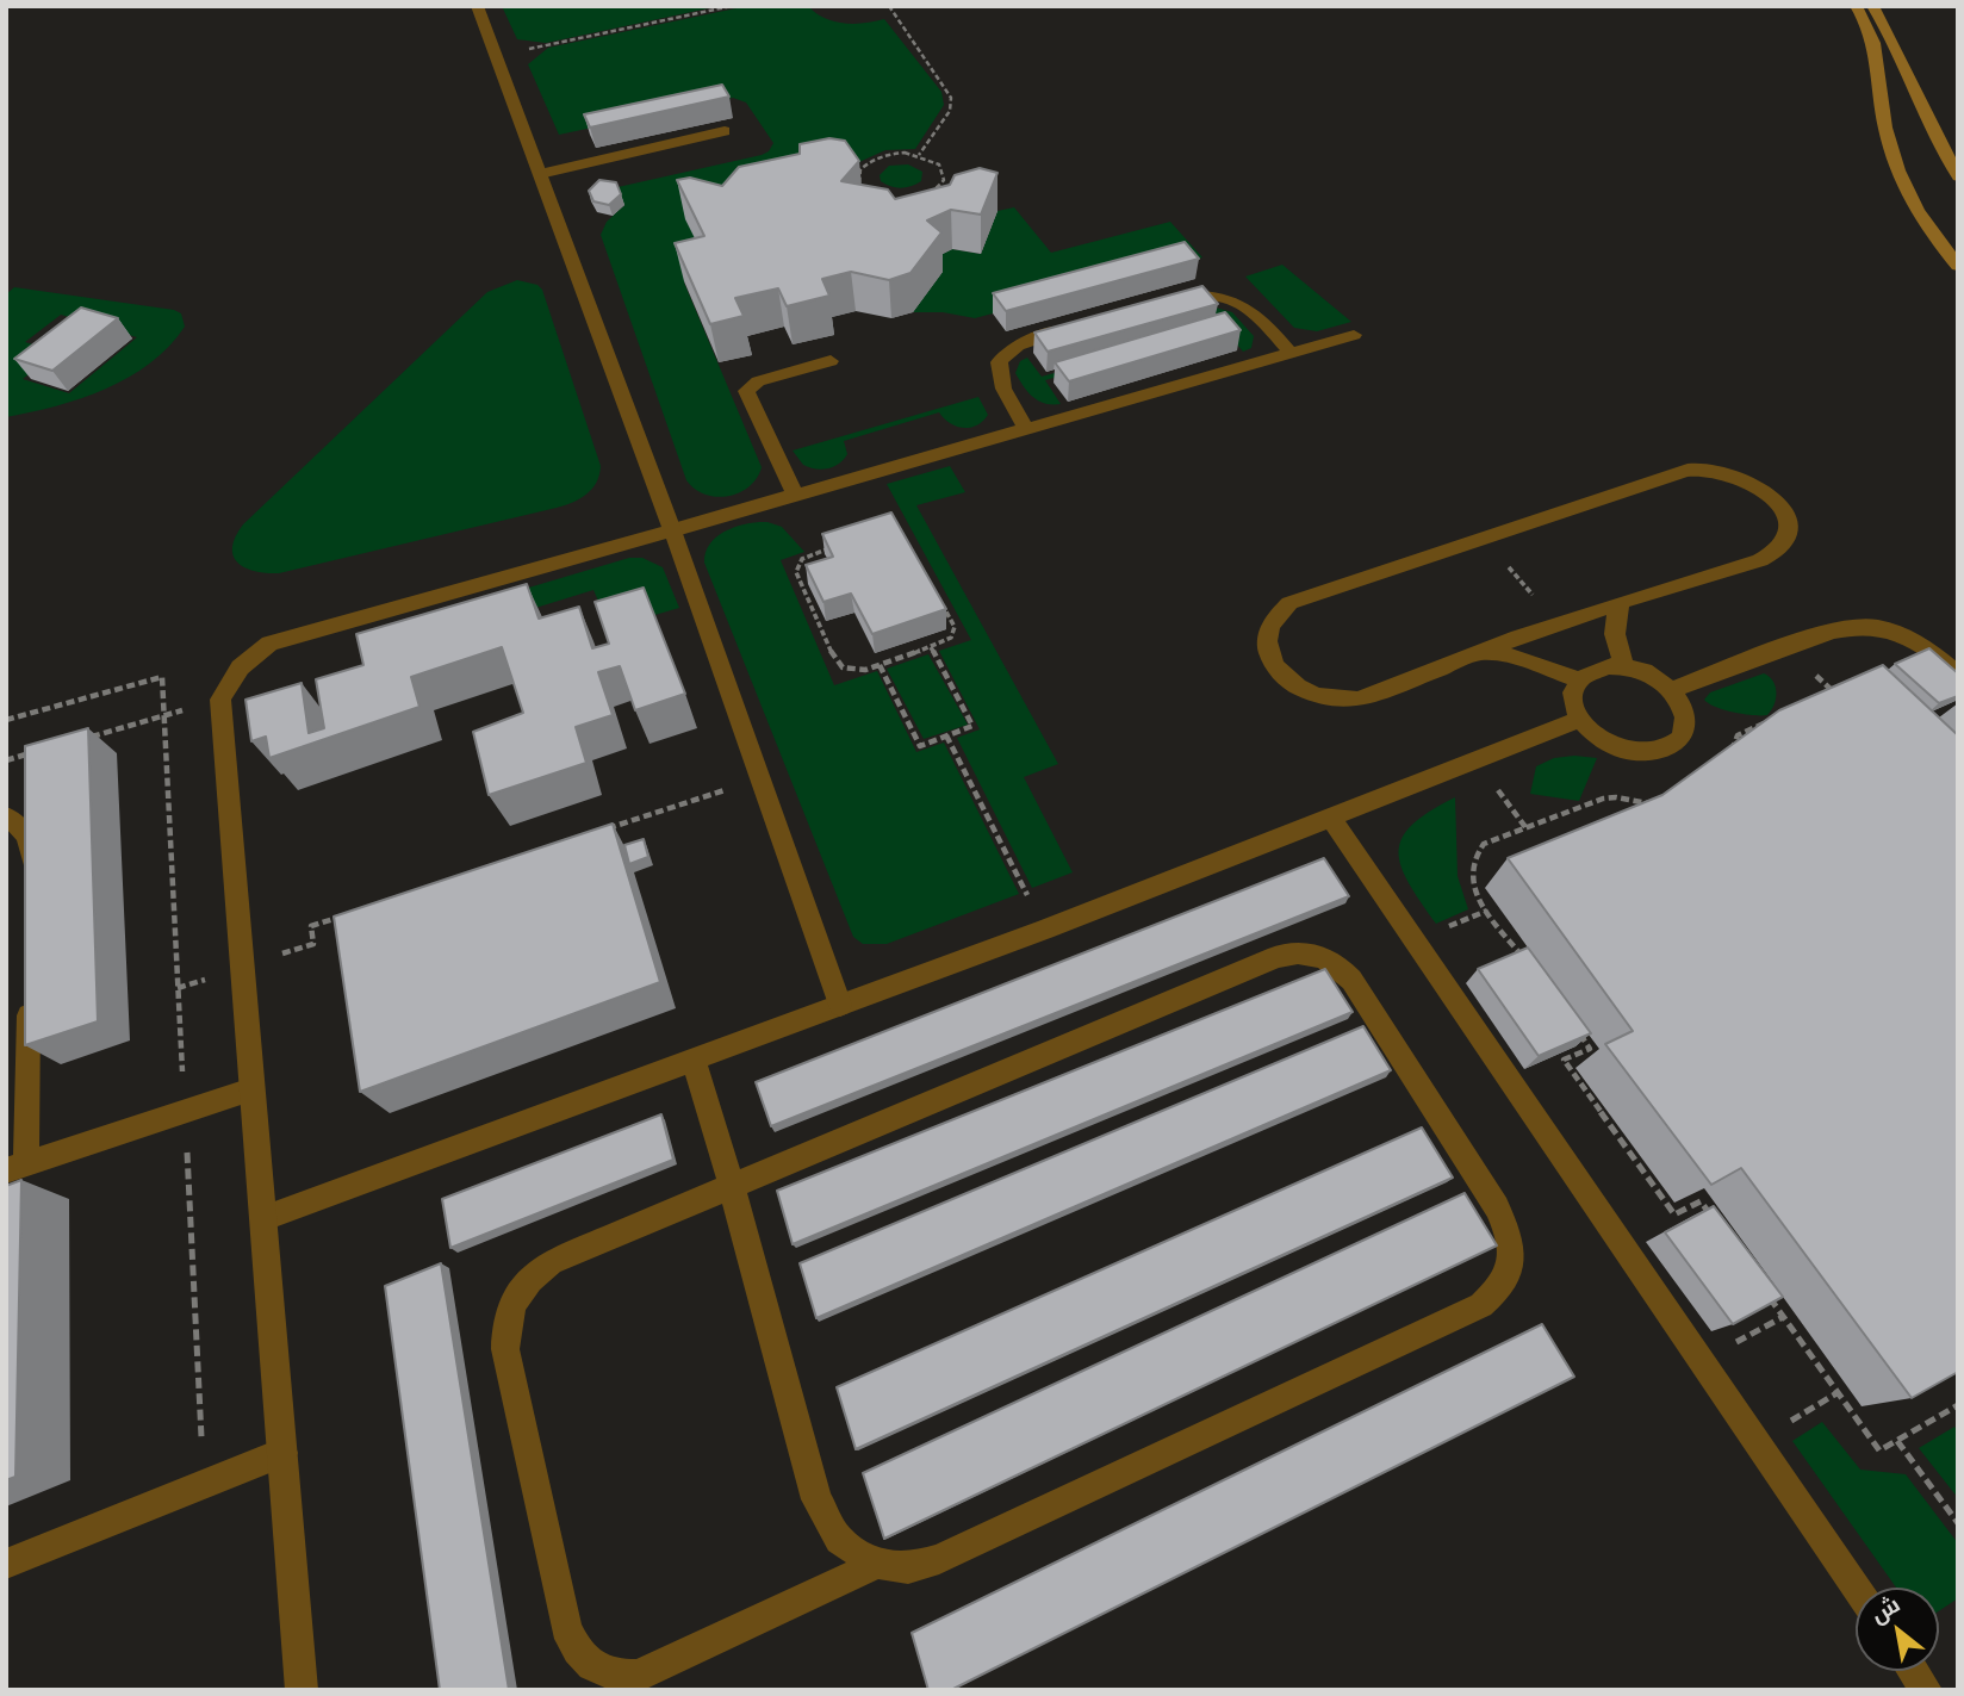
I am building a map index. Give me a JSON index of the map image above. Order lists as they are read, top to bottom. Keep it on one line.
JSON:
{"north":"top left"}
